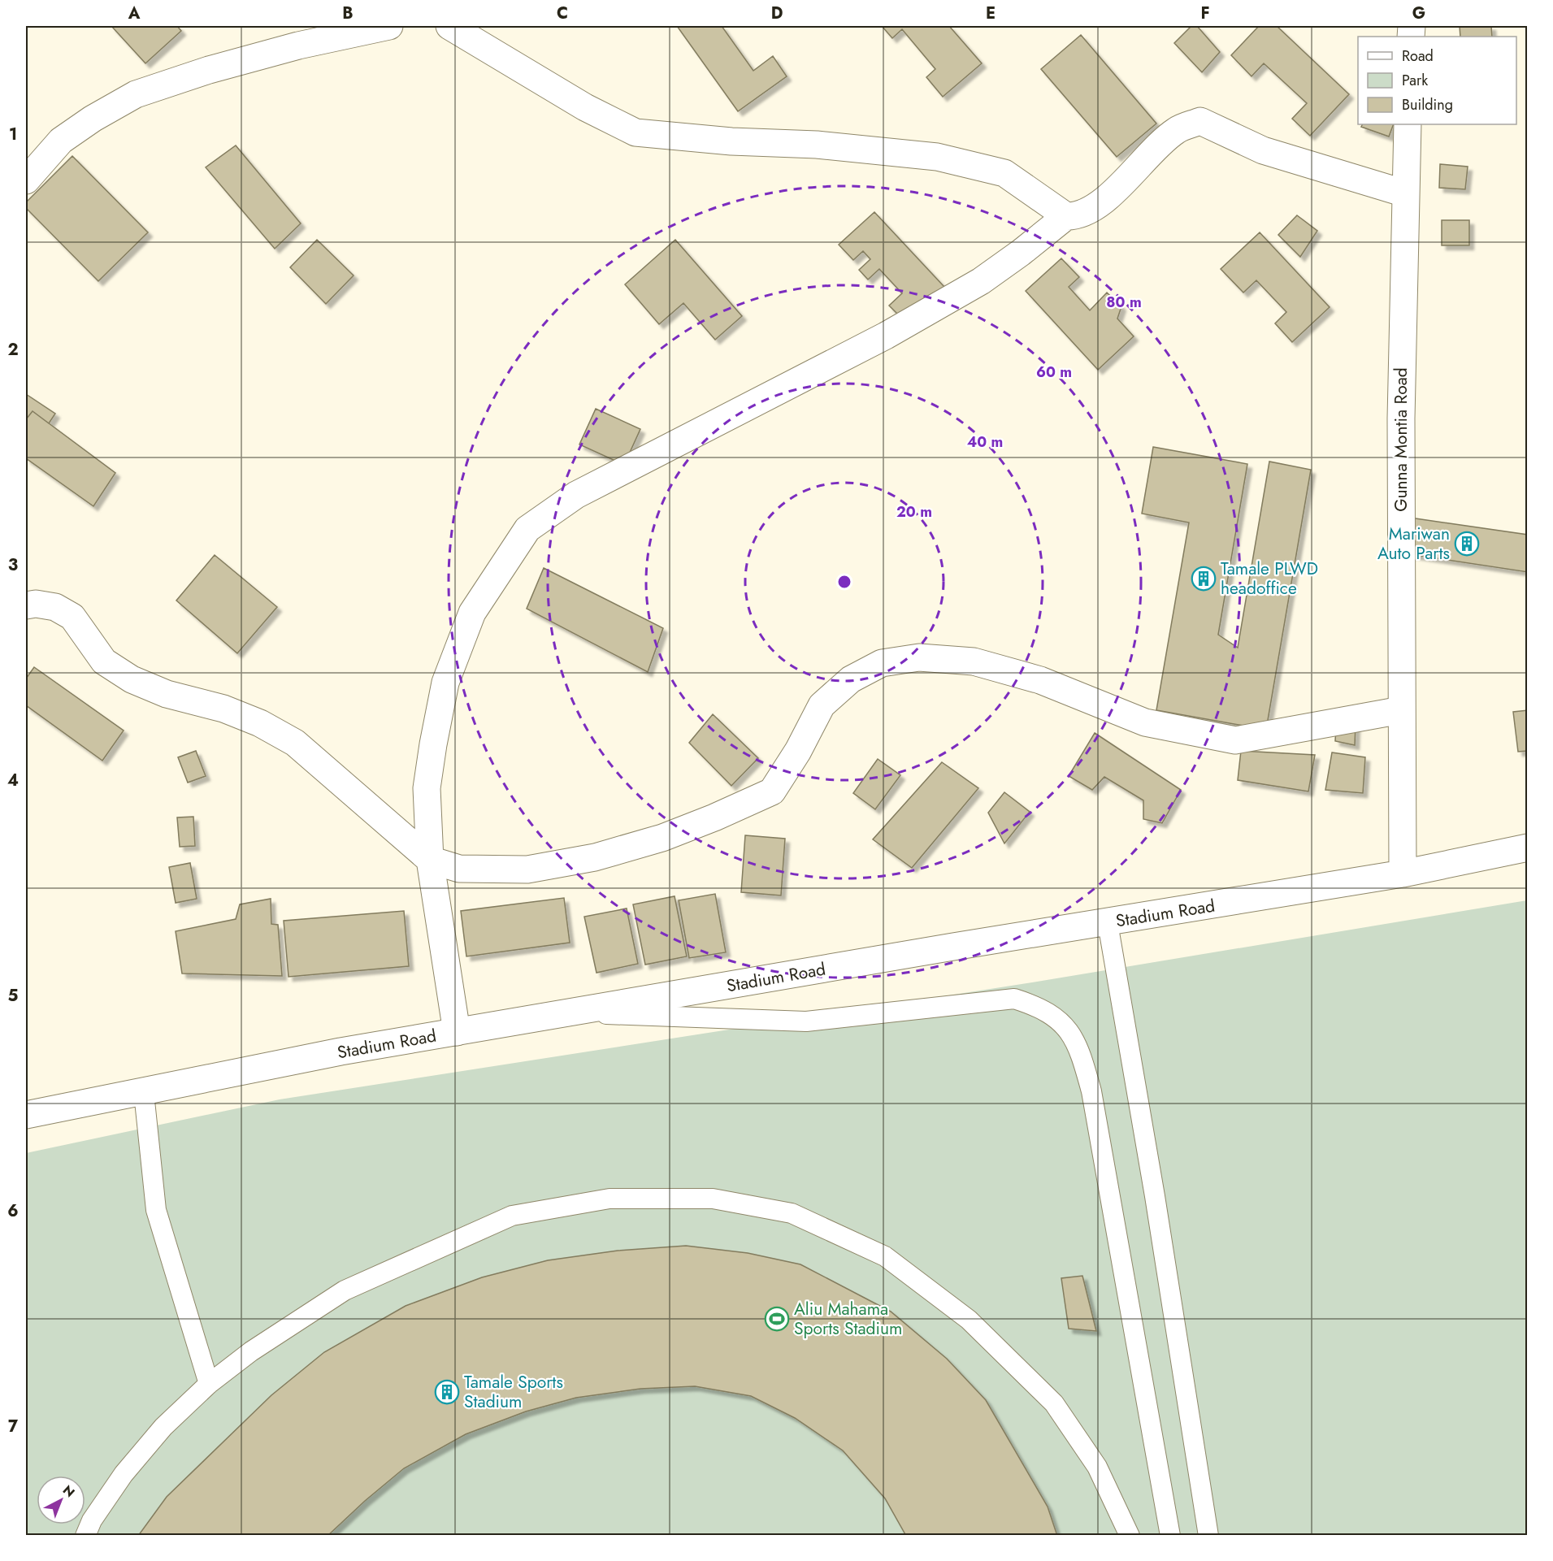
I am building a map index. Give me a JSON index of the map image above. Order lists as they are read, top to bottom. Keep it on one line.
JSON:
{"streets":{"street":["Gunna Montia Road","Stadium Road"]},"crossings":[["Gunna Montia Road","Stadium Road"]],"places":{"building":["Mariwan Auto Parts","Tamale PLWD headoffice","Tamale Sports Stadium"],"sports":["Aliu Mahama Sports Stadium"]},"legend":["Road","Park","Building"],"north":"top right","grid":{"columns":["A","B","C","D","E","F","G"],"rows":["1","2","3","4","5","6","7"]},"rings":["80 m","60 m","40 m","20 m"]}
